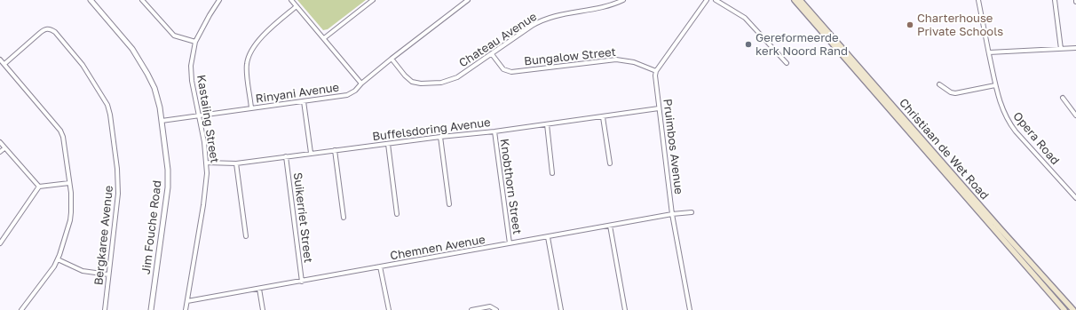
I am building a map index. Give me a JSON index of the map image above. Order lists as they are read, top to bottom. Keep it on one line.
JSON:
{"streets":{"main road":["Christiaan de Wet Road"],"street":["Chateau Avenue","Bungalow Street","Rinyani Avenue","Kastaiing Street","Buffelsdoring Avenue","Opera Road","Pruimbos Avenue","Knobthorn Street","Suikerriet Street","Jim Fouche Road","Bergkaree Avenue","Chemnen Avenue"]},"crossings":[["Chateau Avenue","Bungalow Street"],["Chateau Avenue","Rinyani Avenue"],["Bungalow Street","Pruimbos Avenue"],["Rinyani Avenue","Kastaiing Street"],["Rinyani Avenue","Jim Fouche Road"],["Kastaiing Street","Buffelsdoring Avenue"],["Kastaiing Street","Chemnen Avenue"],["Buffelsdoring Avenue","Pruimbos Avenue"],["Buffelsdoring Avenue","Knobthorn Street"],["Buffelsdoring Avenue","Suikerriet Street"],["Pruimbos Avenue","Chemnen Avenue"],["Knobthorn Street","Chemnen Avenue"],["Suikerriet Street","Chemnen Avenue"]],"places":["Charterhouse Private Schools","Gereformeerde kerk Noord Rand"]}
